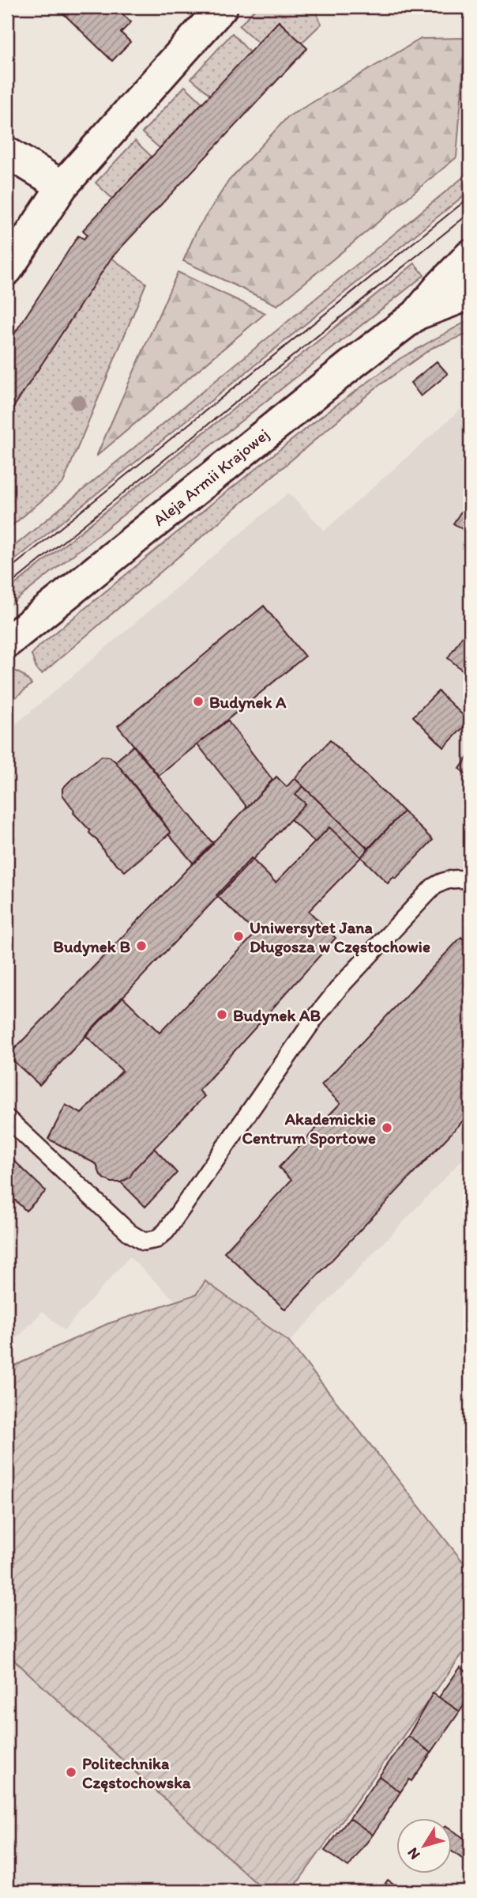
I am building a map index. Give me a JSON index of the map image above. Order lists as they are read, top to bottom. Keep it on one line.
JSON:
{"streets":{"main road":["Aleja Armii Krajowej"]},"places":["Budynek A","Uniwersytet Jana Długosza w Częstochowie","Budynek B","Budynek AB","Akademickie Centrum Sportowe","Politechnika Częstochowska"],"north":"bottom left"}
